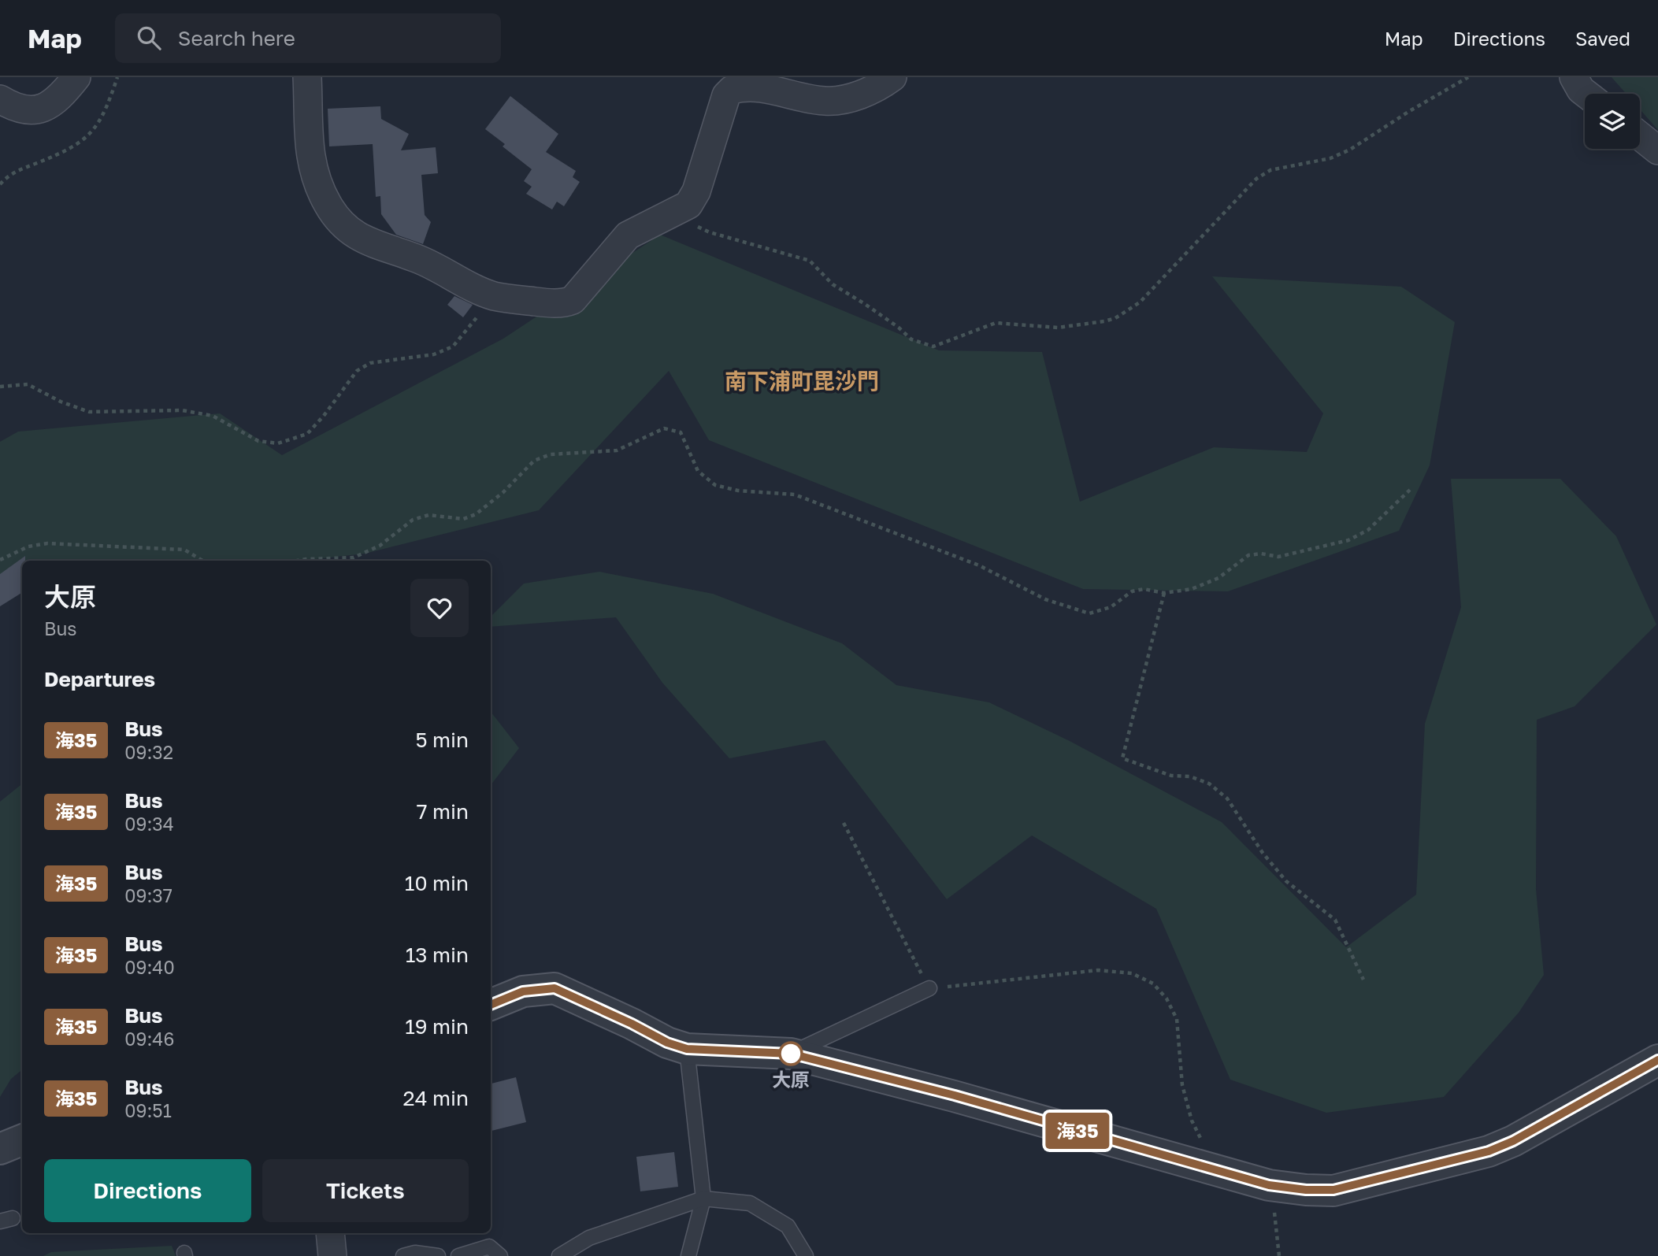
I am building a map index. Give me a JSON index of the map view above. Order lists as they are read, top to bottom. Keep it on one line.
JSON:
{"districts":["南下浦町毘沙門"],"places":["大原"],"lines":["bus line 海35"],"page":{"header":"Map","search":"Search here","nav":["Map","Directions","Saved"],"on_map":"海35","heading":[["大原","Bus"],"Departures"],"list":[{"mark":"海35","name":"Bus","note":"09:32","value":"5 min"},{"mark":"海35","name":"Bus","note":"09:34","value":"7 min"},{"mark":"海35","name":"Bus","note":"09:37","value":"10 min"},{"mark":"海35","name":"Bus","note":"09:40","value":"13 min"},{"mark":"海35","name":"Bus","note":"09:46","value":"19 min"},{"mark":"海35","name":"Bus","note":"09:51","value":"24 min"}],"buttons":["Directions","Tickets"]}}
